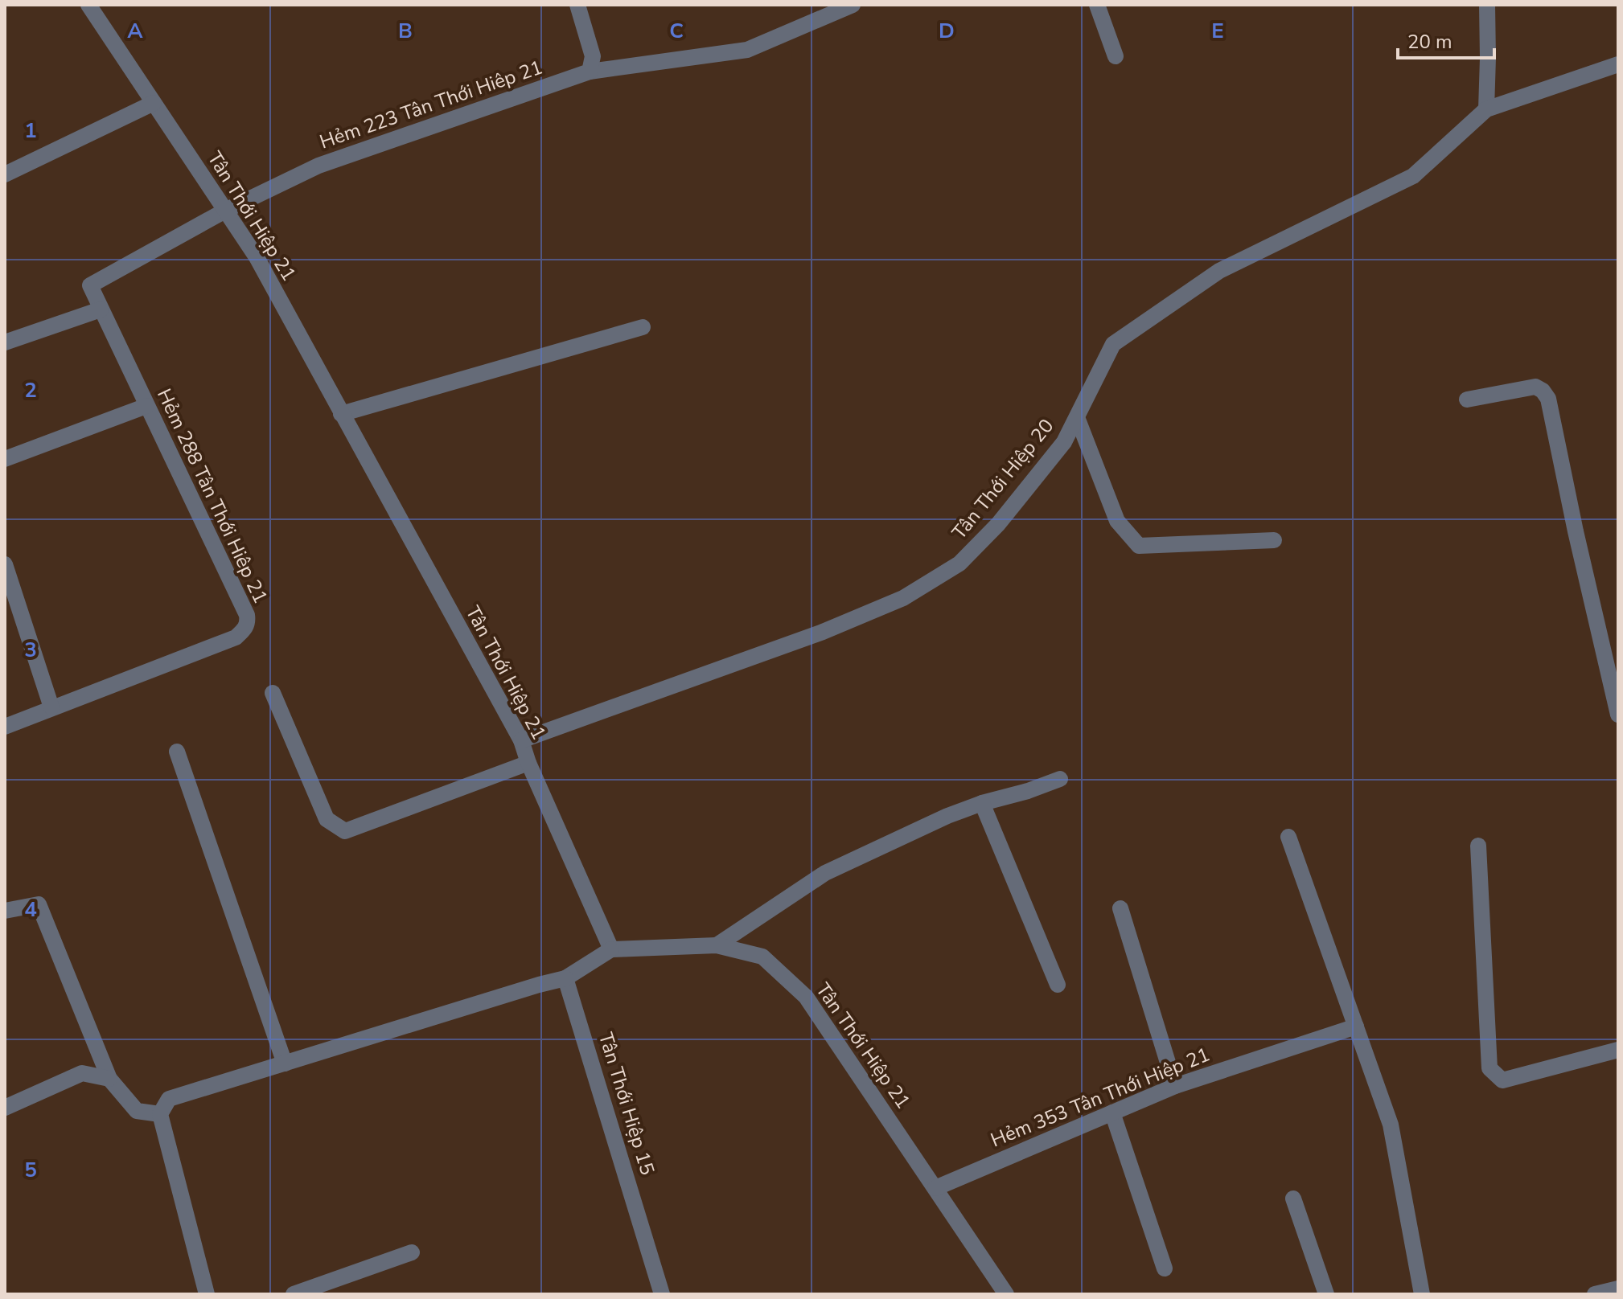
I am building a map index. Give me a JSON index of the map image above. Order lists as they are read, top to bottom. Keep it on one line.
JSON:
{"streets":{"street":["Hẻm 223 Tân Thới Hiêp 21","Tân Thới Hiệp 21","Tân Thới Hiệp 20","Hẻm 288 Tân Thới Hiêp 21","Hẻm 353 Tân Thới Hiệp 21","Tân Thới Hiệp 15"]},"crossings":[["Hẻm 223 Tân Thới Hiêp 21","Tân Thới Hiệp 21"],["Hẻm 223 Tân Thới Hiêp 21","Hẻm 288 Tân Thới Hiêp 21"],["Tân Thới Hiệp 21","Tân Thới Hiệp 20"],["Tân Thới Hiệp 21","Hẻm 288 Tân Thới Hiêp 21"],["Tân Thới Hiệp 21","Hẻm 353 Tân Thới Hiệp 21"]],"scale_bar":"20 m","grid":{"columns":["A","B","C","D","E"],"rows":["1","2","3","4","5"]}}
